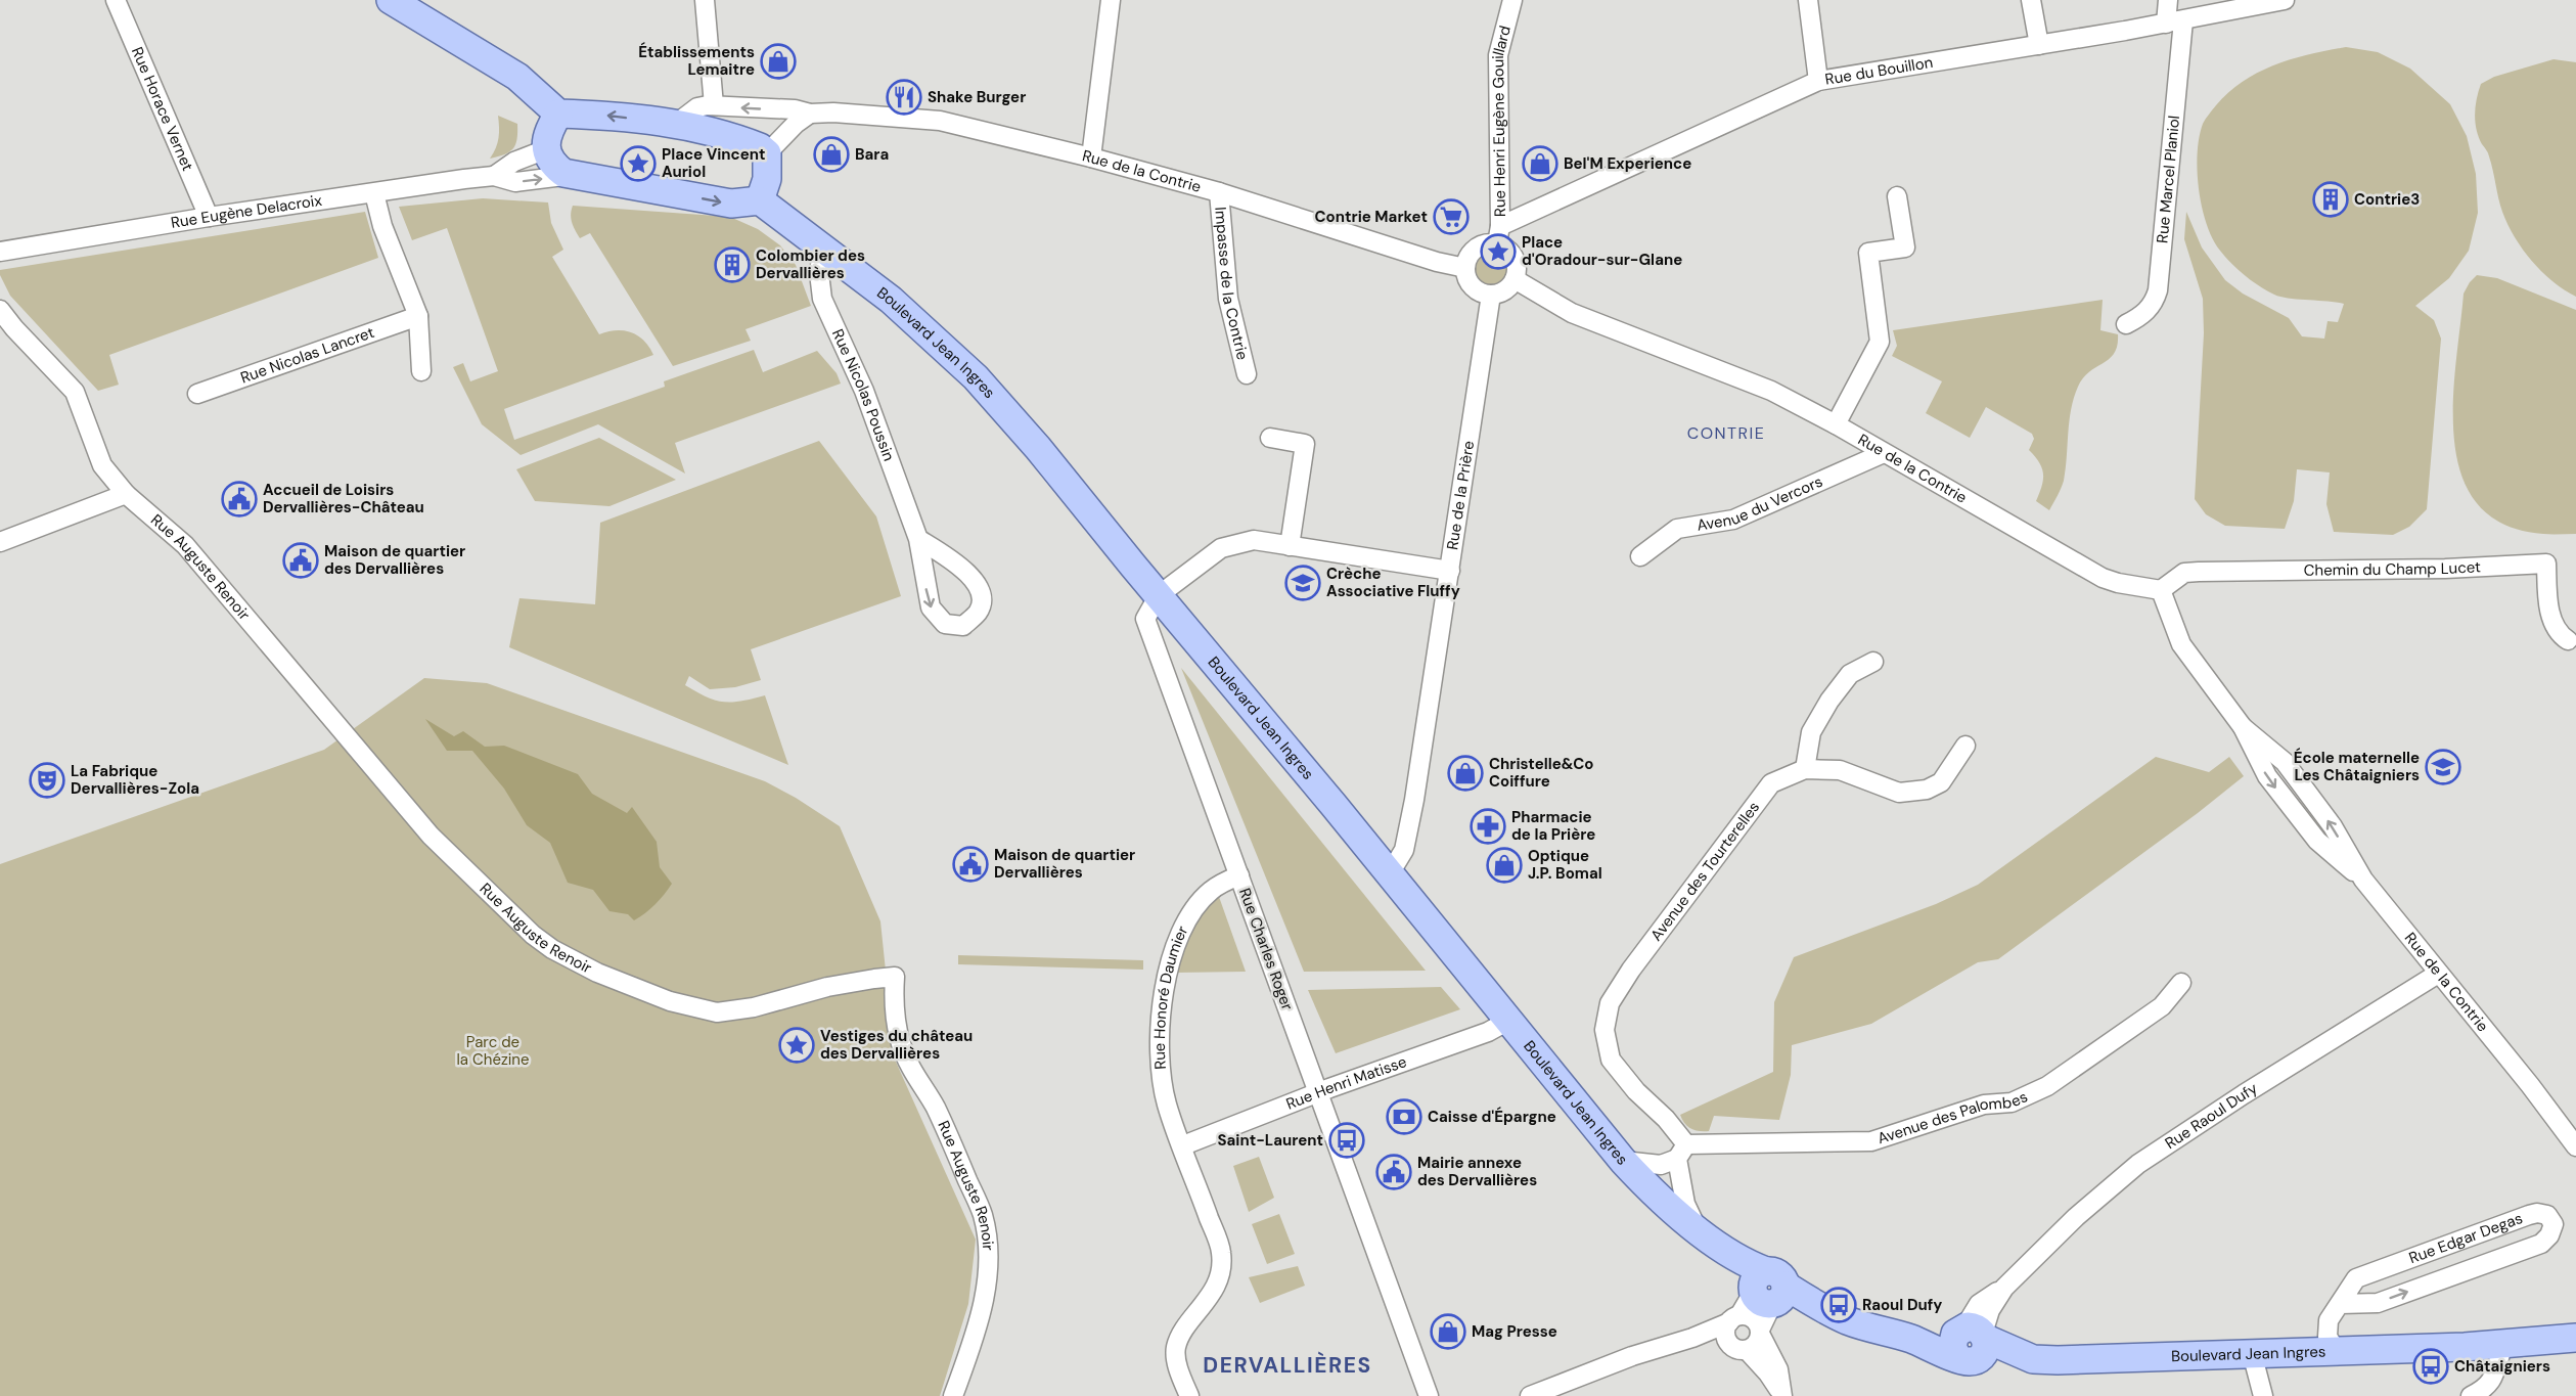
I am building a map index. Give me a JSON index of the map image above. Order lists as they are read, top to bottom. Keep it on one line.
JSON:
{"streets":{"main road":["Boulevard Jean Ingres"],"street":["Rue du Bouillon","Rue Horace Vernet","Rue Henri Eugène Gouillard","Rue de la Contrie","Rue Marcel Planiol","Rue Eugène Delacroix","Impasse de la Contrie","Rue Nicolas Lancret","Rue Nicolas Poussin","Rue de la Prière","Avenue du Vercors","Rue Auguste Renoir","Chemin du Champ Lucet","Avenue des Tourterelles","Rue Charles Roger","Rue Honoré Daumier","Rue Henri Matisse","Avenue des Palombes","Rue Raoul Dufy","Rue Edgar Degas"]},"crossings":[["Rue du Bouillon","Rue Henri Eugène Gouillard"],["Rue du Bouillon","Rue de la Contrie"],["Rue du Bouillon","Rue Marcel Planiol"],["Rue du Bouillon","Rue de la Prière"],["Rue Horace Vernet","Rue Eugène Delacroix"],["Rue Henri Eugène Gouillard","Rue de la Contrie"],["Rue Henri Eugène Gouillard","Rue de la Prière"],["Rue de la Contrie","Impasse de la Contrie"],["Rue de la Contrie","Rue de la Prière"],["Rue de la Contrie","Avenue du Vercors"],["Rue de la Contrie","Chemin du Champ Lucet"],["Rue de la Contrie","Rue Raoul Dufy"],["Boulevard Jean Ingres","Rue Nicolas Poussin"],["Boulevard Jean Ingres","Rue de la Prière"],["Boulevard Jean Ingres","Rue Charles Roger"],["Boulevard Jean Ingres","Rue Henri Matisse"],["Boulevard Jean Ingres","Avenue des Palombes"],["Boulevard Jean Ingres","Rue Raoul Dufy"],["Boulevard Jean Ingres","Rue Edgar Degas"],["Avenue des Tourterelles","Avenue des Palombes"],["Rue Charles Roger","Rue Honoré Daumier"],["Rue Charles Roger","Rue Henri Matisse"],["Rue Honoré Daumier","Rue Henri Matisse"]],"districts":["CONTRIE","DERVALLIÈRES"],"parks":["Parc de la Chézine"],"places":{"shop":["Établissements Lemaitre","Bara","Bel'M Experience","Christelle&Co Coiffure","Optique J.P. Bomal","Mag Presse"],"restaurant":["Shake Burger"],"place":["Place Vincent Auriol","Place d'Oradour-sur-Glane","Vestiges du château des Dervallières"],"building":["Contrie3","Colombier des Dervallières"],"supermarket":["Contrie Market"],"public building":["Accueil de Loisirs Dervallières-Château","Maison de quartier des Dervallières","Maison de quartier Dervallières","Mairie annexe des Dervallières"],"school or university":["Crèche Associative Fluffy","École maternelle Les Châtaigniers"],"theatre":["La Fabrique Dervallières-Zola"],"pharmacy":["Pharmacie de la Prière"],"bank":["Caisse d'Épargne"],"bus stop":["Saint-Laurent","Raoul Dufy","Châtaigniers"]}}
